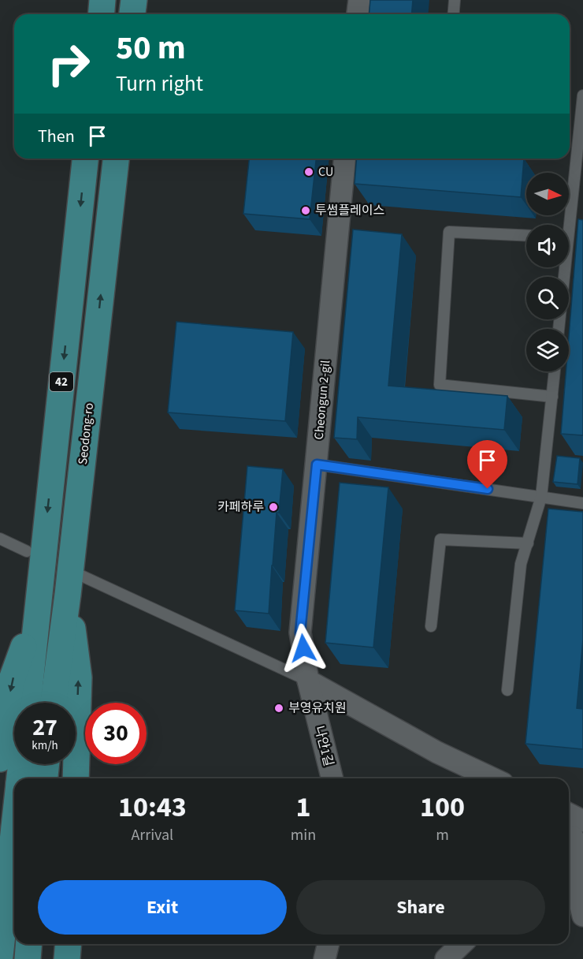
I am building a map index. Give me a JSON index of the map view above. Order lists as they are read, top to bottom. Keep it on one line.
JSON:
{"streets":{"main road":["42","Seodong-ro"],"street":["Cheongun 2-gil","나안1길"]},"crossings":[["Cheongun 2-gil","나안1길"]],"places":["CU","투썸플레이스","카페하루","부영유치원"],"north":"right","page":{"turn":["50 m","Turn right"],"then":"Then","speed":"27 km/h","limit":"30","eta":["10:43","Arrival","1","min","100","m"],"buttons":["Exit","Share"]}}
